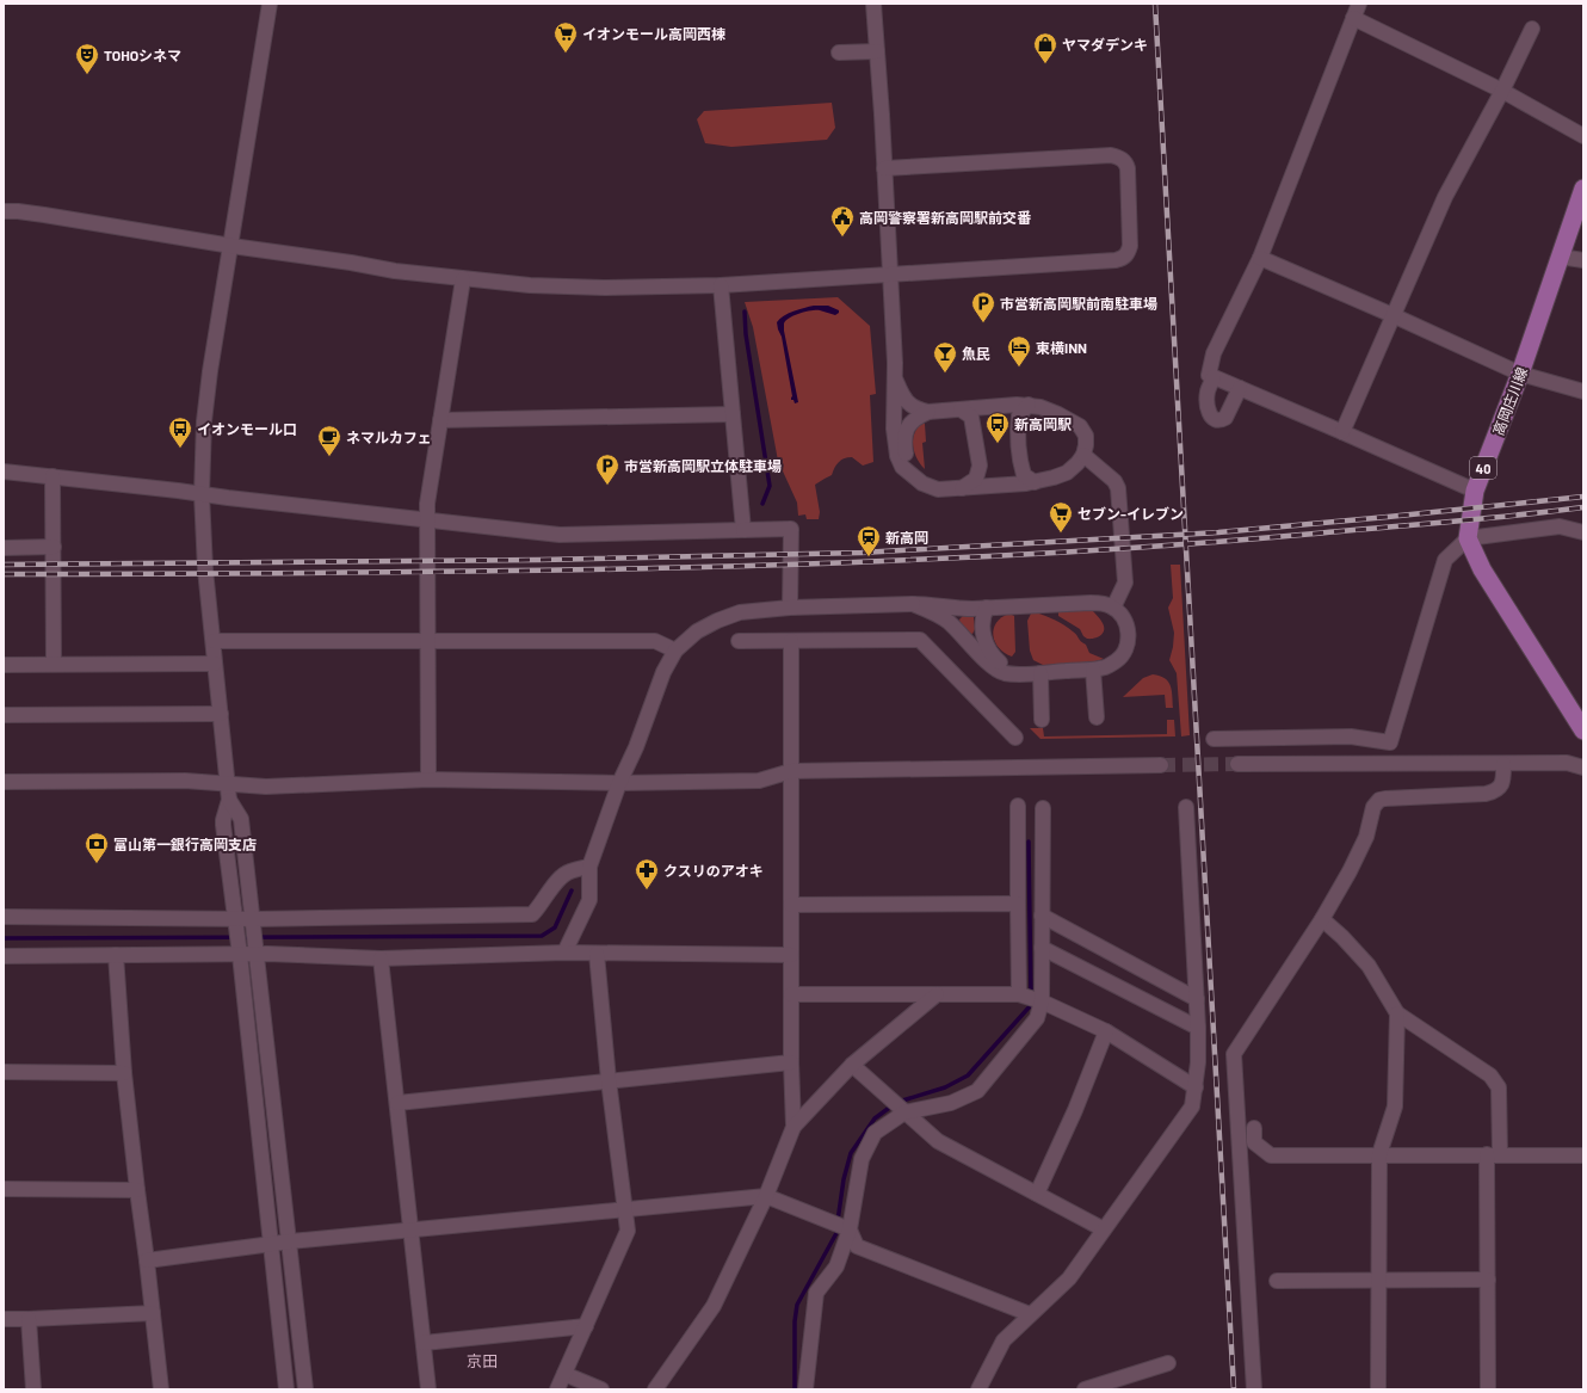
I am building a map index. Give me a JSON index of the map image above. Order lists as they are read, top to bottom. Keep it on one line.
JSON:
{"streets":{"main road":["高岡庄川線","40"]},"districts":["京田"],"places":{"supermarket":["イオンモール高岡西棟","セブン-イレブン"],"shop":["ヤマダデンキ"],"theatre":["TOHOシネマ"],"public building":["高岡警察署新高岡駅前交番"],"parking":["市営新高岡駅前南駐車場","市営新高岡駅立体駐車場"],"hotel":["東横INN"],"bar":["魚民"],"bus stop":["新高岡駅","イオンモール口"],"cafe":["ネマルカフェ"],"station":["新高岡"],"bank":["富山第一銀行高岡支店"],"pharmacy":["クスリのアオキ"]}}
